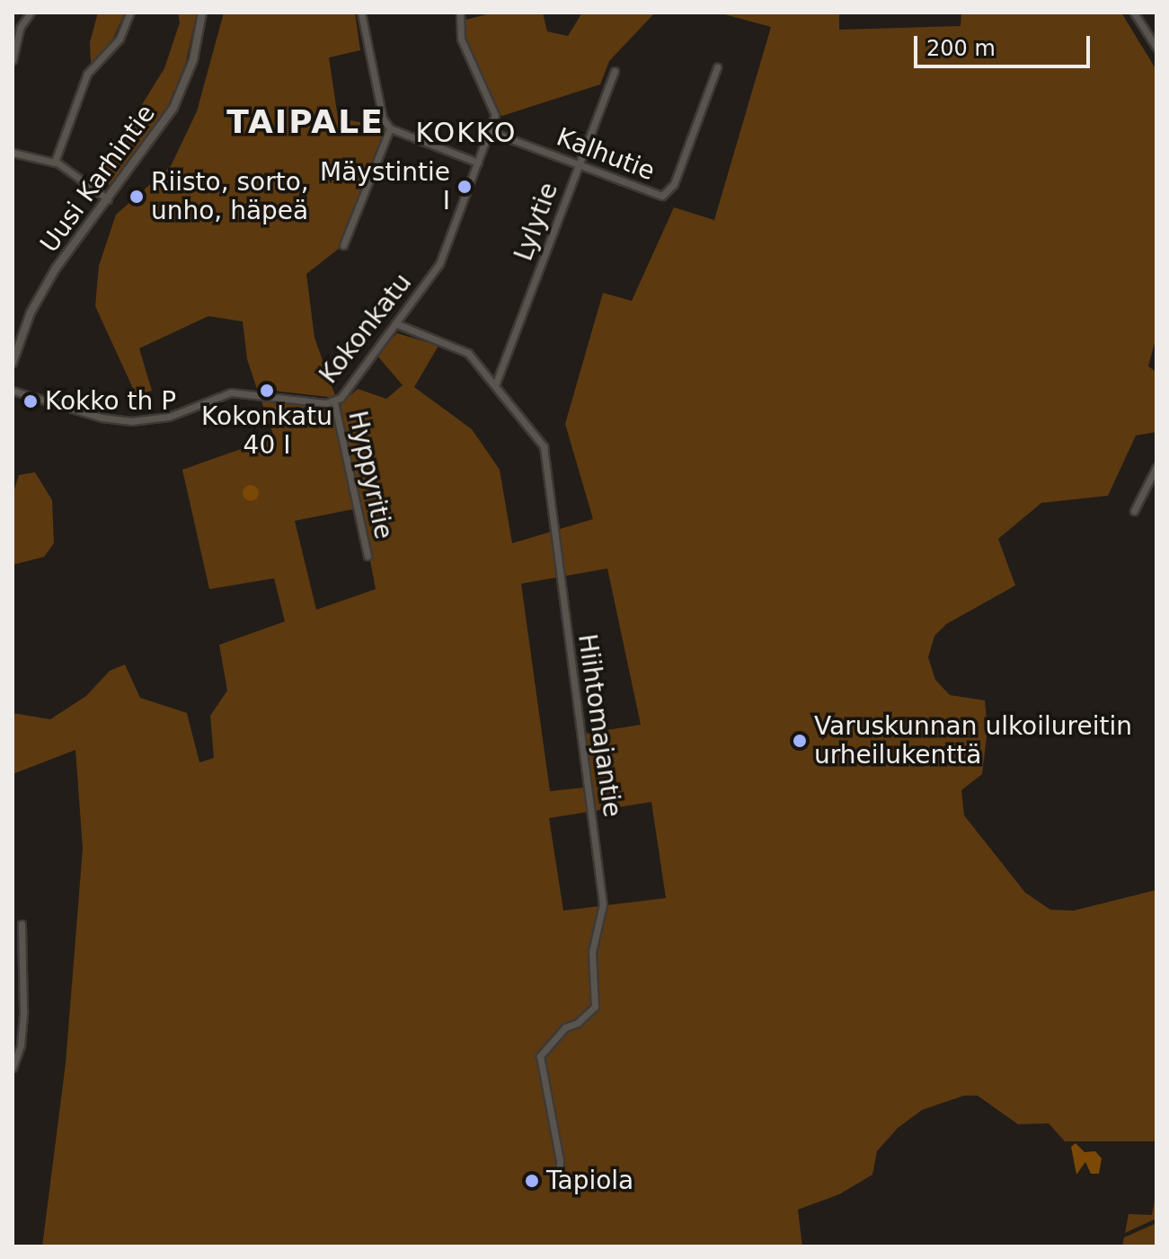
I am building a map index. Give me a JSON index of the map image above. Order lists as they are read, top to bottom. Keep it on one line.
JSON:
{"streets":{"street":["Kalhutie","Uusi Karhintie","Lylytie","Kokonkatu","Hyppyritie","Hiihtomajantie"]},"crossings":[["Kalhutie","Lylytie"],["Kalhutie","Kokonkatu"],["Lylytie","Hiihtomajantie"],["Kokonkatu","Hyppyritie"],["Kokonkatu","Hiihtomajantie"]],"districts":["TAIPALE","KOKKO"],"places":["Mäystintie I","Riisto, sorto, unho, häpeä","Kokonkatu 40 I","Kokko th P","Varuskunnan ulkoilureitin urheilukenttä","Tapiola"],"scale_bar":"200 m"}
